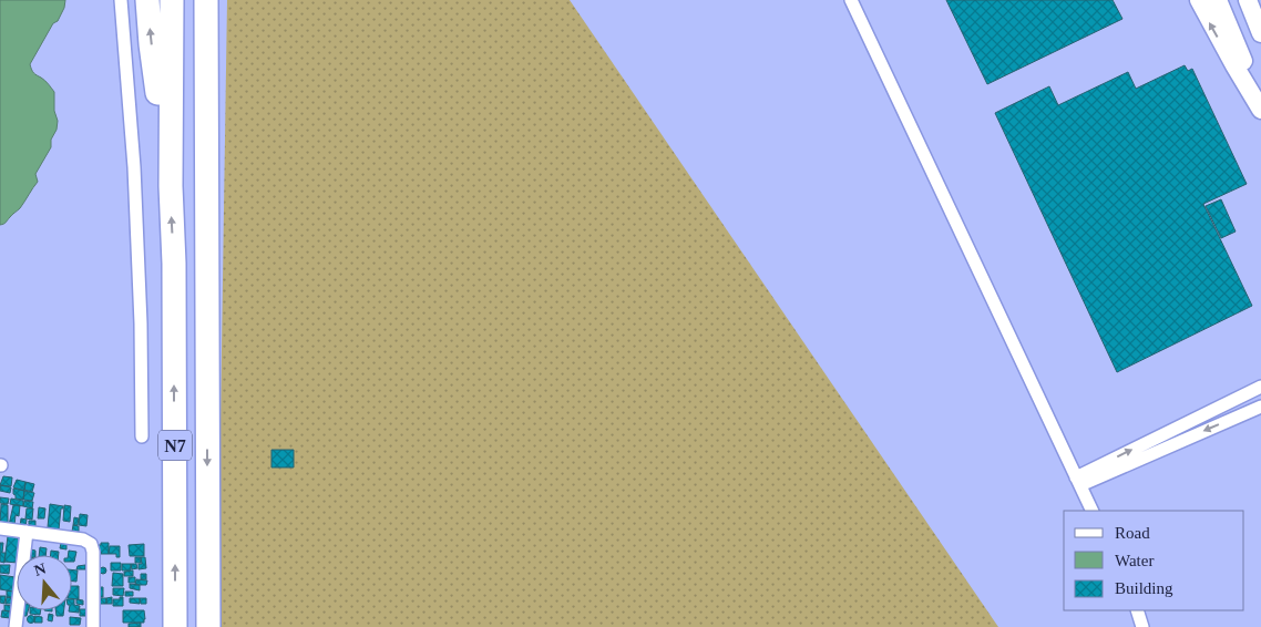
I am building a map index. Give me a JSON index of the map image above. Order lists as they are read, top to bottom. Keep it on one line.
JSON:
{"streets":{"highway":["N7"]},"legend":["Road","Water","Building"],"north":"top"}
